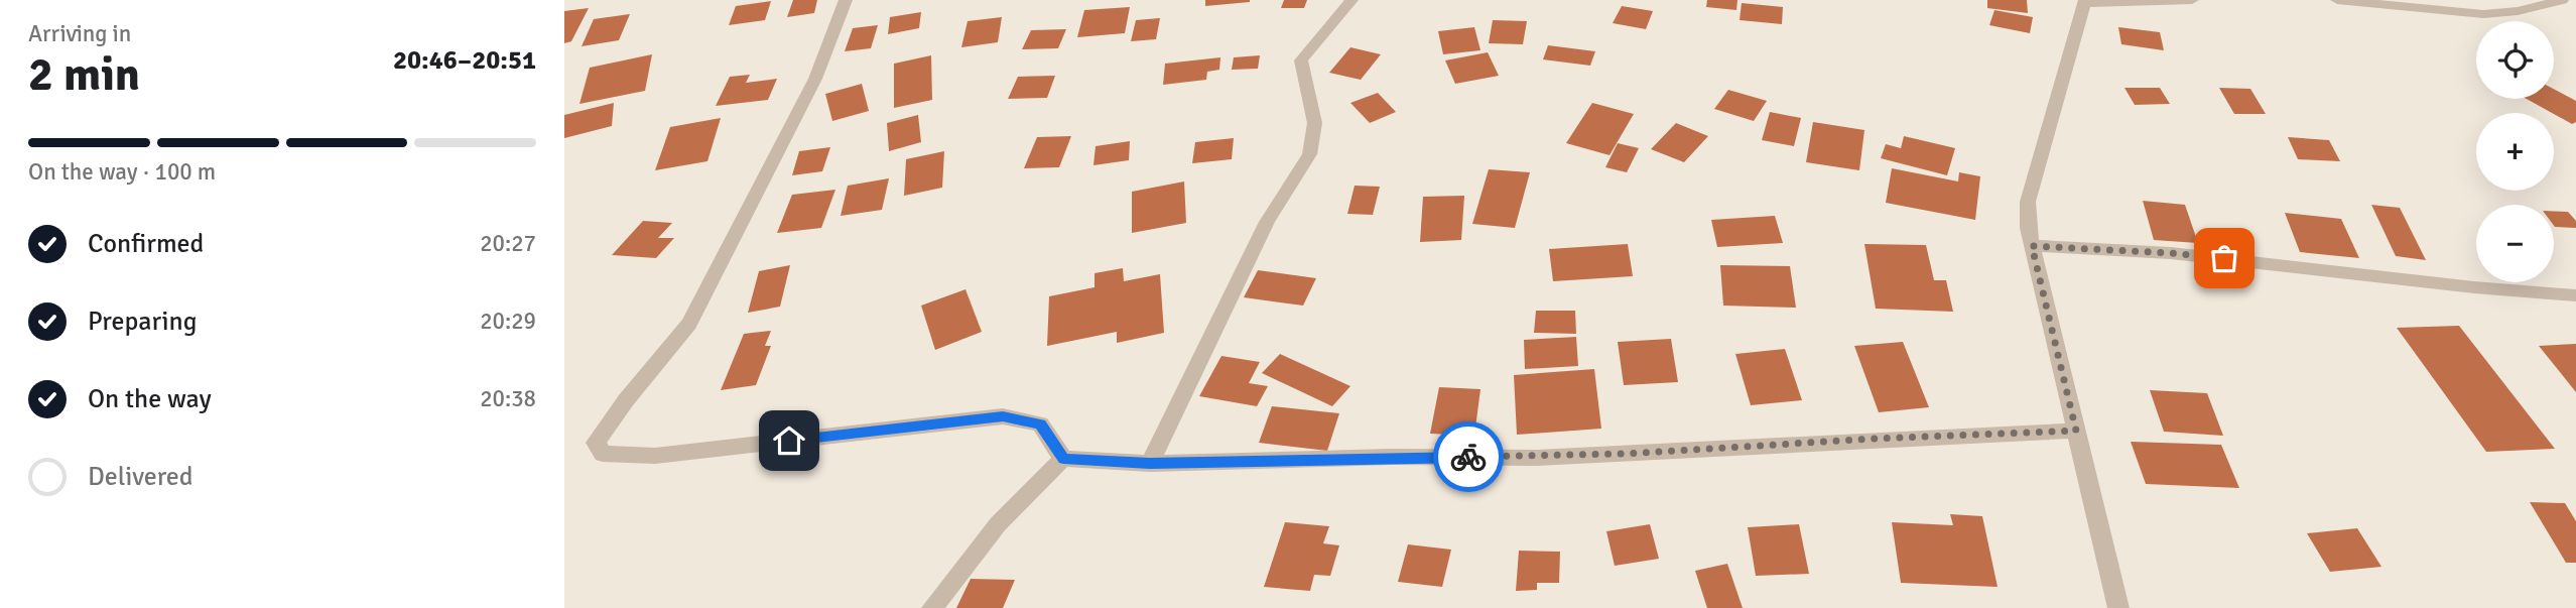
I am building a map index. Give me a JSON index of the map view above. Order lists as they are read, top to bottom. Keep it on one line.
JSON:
{"page":{"heading":["2 min","Arriving in","20:46–20:51"],"map_buttons":["+","−"],"bar":"On the way · 100 m","list":[["Confirmed","20:27"],["Preparing","20:29"],["On the way","20:38"],"Delivered"]}}
